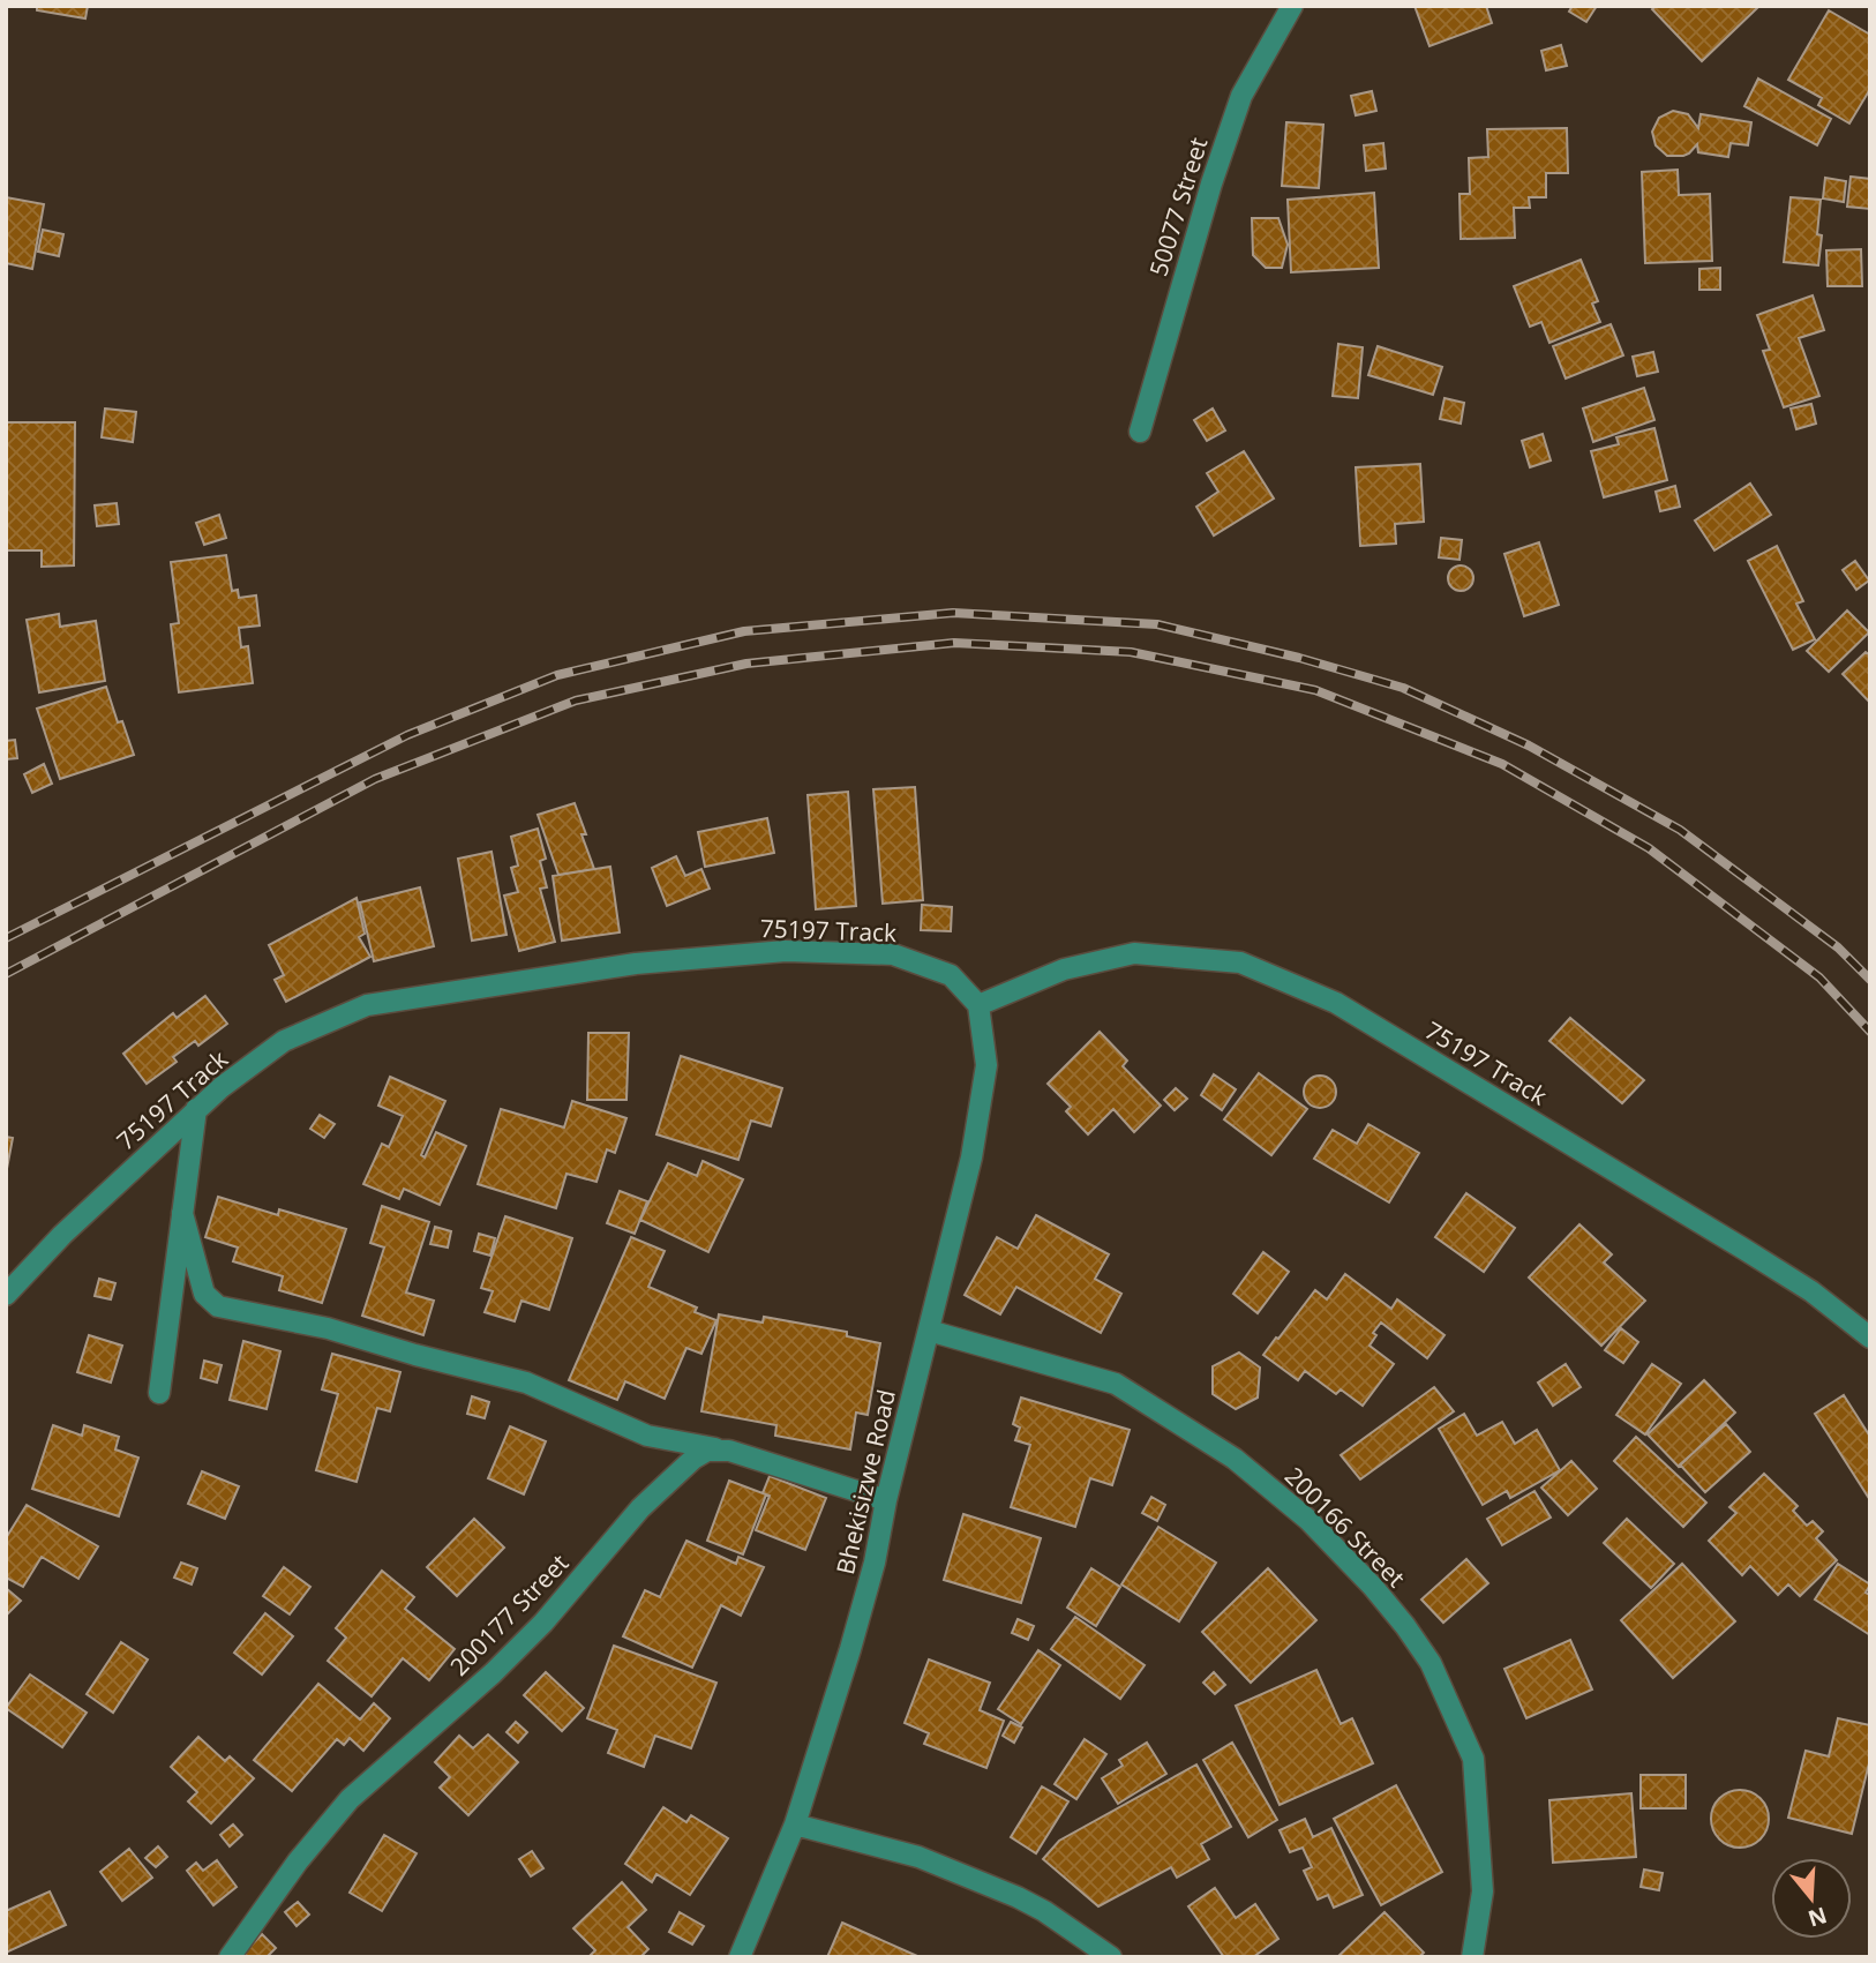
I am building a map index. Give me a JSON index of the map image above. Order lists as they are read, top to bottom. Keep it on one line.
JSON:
{"streets":{"street":["50077 Street","75197 Track","Bhekisizwe Road","200166 Street","200177 Street"]},"crossings":[["75197 Track","Bhekisizwe Road"],["Bhekisizwe Road","200166 Street"]],"north":"bottom"}
